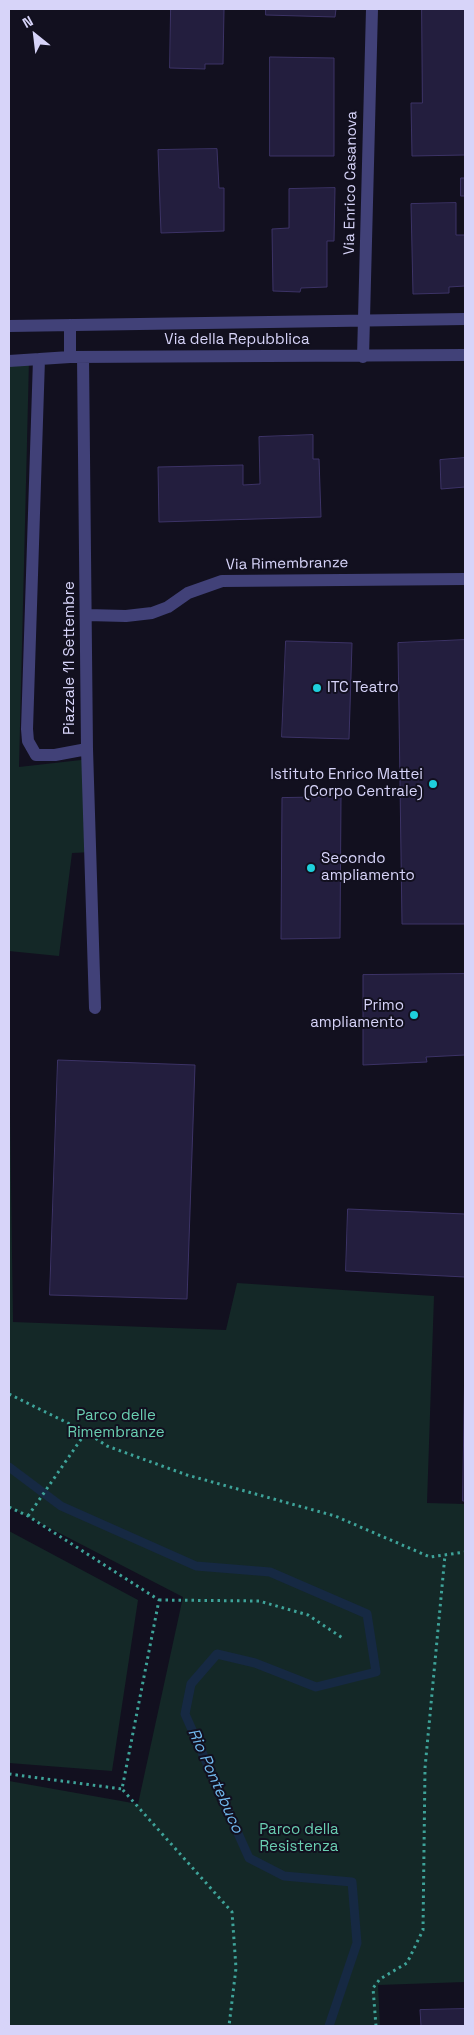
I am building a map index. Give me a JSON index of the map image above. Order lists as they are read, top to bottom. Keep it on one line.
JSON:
{"streets":{"street":["Via Enrico Casanova","Via della Repubblica","Via Rimembranze","Piazzale 11 Settembre"]},"crossings":[["Via Enrico Casanova","Via della Repubblica"],["Via della Repubblica","Piazzale 11 Settembre"],["Via Rimembranze","Piazzale 11 Settembre"]],"water":["Rio Pontebuco"],"parks":["Parco delle Rimembranze","Parco della Resistenza"],"places":["ITC Teatro","Istituto Enrico Mattei (Corpo Centrale)","Secondo ampliamento","Primo ampliamento"],"north":"top left"}
